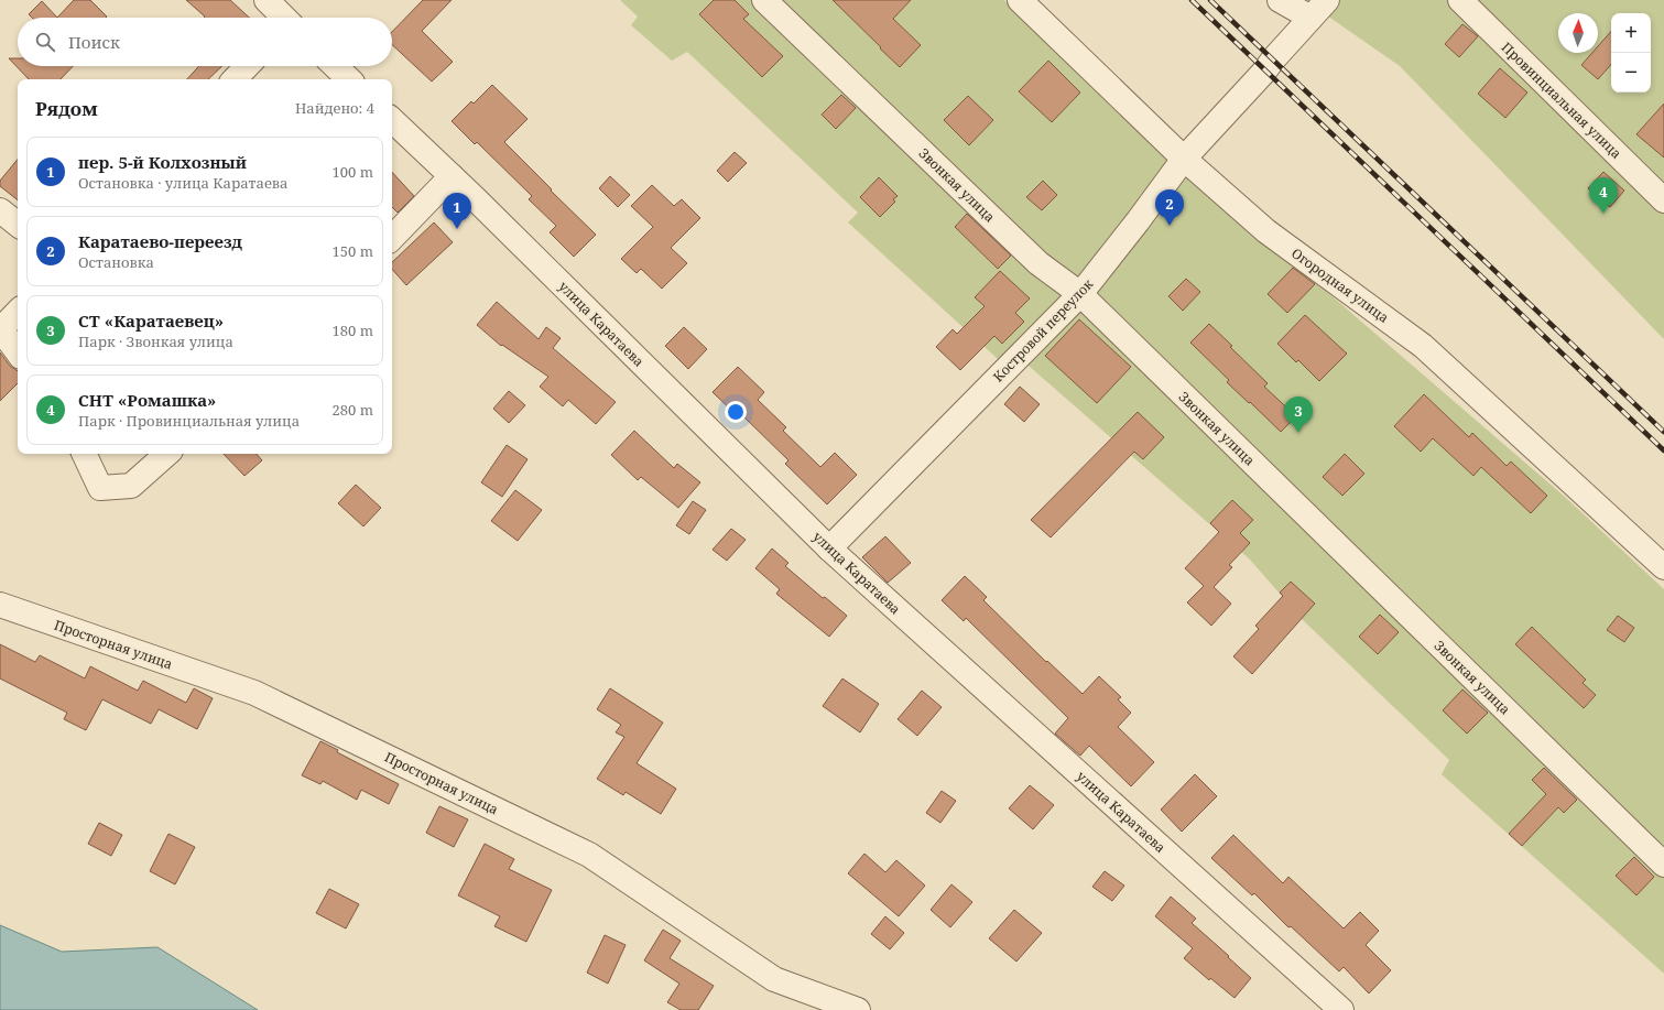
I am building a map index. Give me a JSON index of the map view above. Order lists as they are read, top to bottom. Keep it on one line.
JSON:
{"streets":{"street":["Провинциальная улица","Звонкая улица","Огородная улица","улица Каратаева","Костровой переулок","Просторная улица"]},"crossings":[["Звонкая улица","Костровой переулок"],["Огородная улица","Костровой переулок"],["улица Каратаева","Костровой переулок"]],"north":"top","page":{"map_buttons":["+","−"],"search":"Поиск","heading":["Рядом","Найдено: 4"],"list":[{"mark":"1","name":"пер. 5-й Колхозный","note":"Остановка · улица Каратаева","value":"100 m"},{"mark":"2","name":"Каратаево-переезд","note":"Остановка","value":"150 m"},{"mark":"3","name":"СТ «Каратаевец»","note":"Парк · Звонкая улица","value":"180 m"},{"mark":"4","name":"СНТ «Ромашка»","note":"Парк · Провинциальная улица","value":"280 m"}],"pins":["4","2","1","3"]}}
